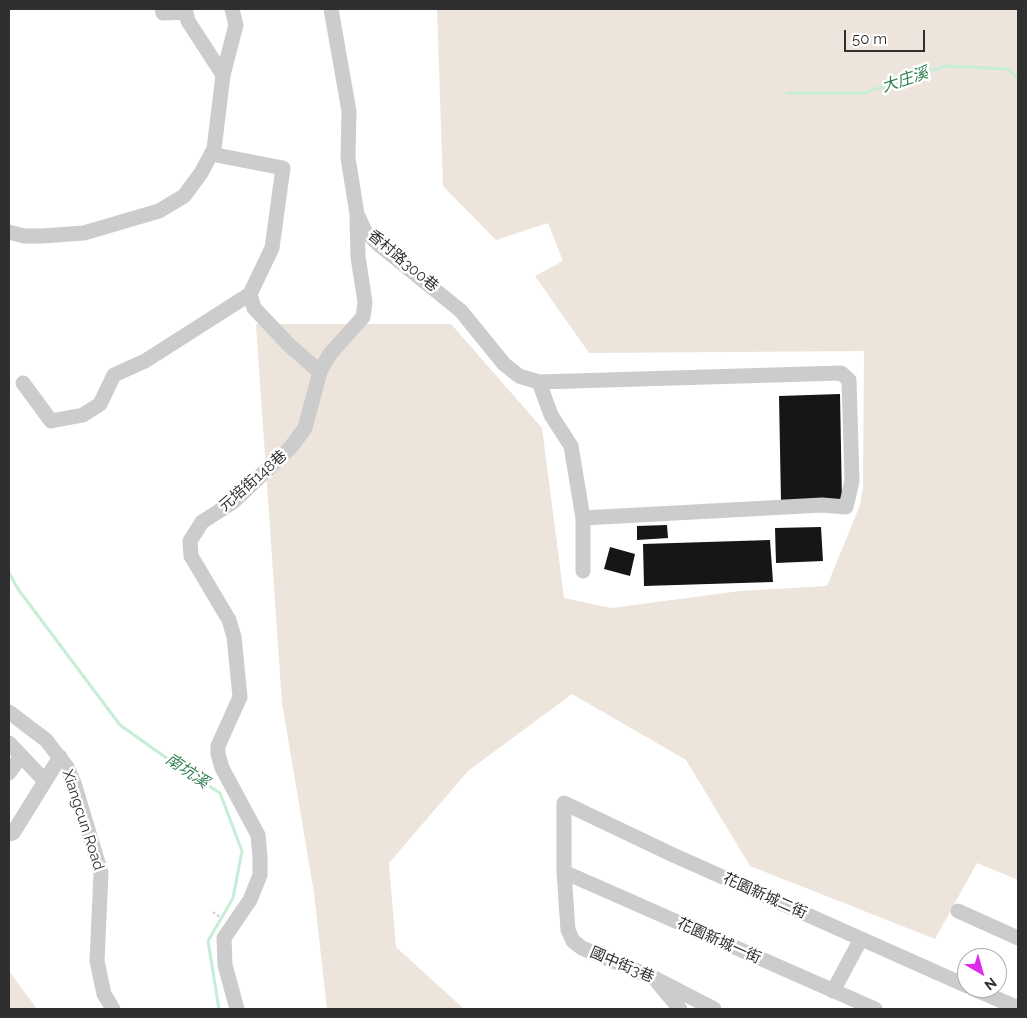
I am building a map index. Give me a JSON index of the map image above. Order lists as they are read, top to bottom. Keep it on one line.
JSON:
{"streets":{"street":["香村路300巷","元培街148巷","Xiangcun Road","花園新城二街","花園新城一街","國中街3巷"]},"crossings":[["香村路300巷","元培街148巷"],["花園新城二街","國中街3巷"],["花園新城一街","國中街3巷"]],"water":["大庄溪","南坑溪"],"scale_bar":"50 m","north":"bottom right"}
